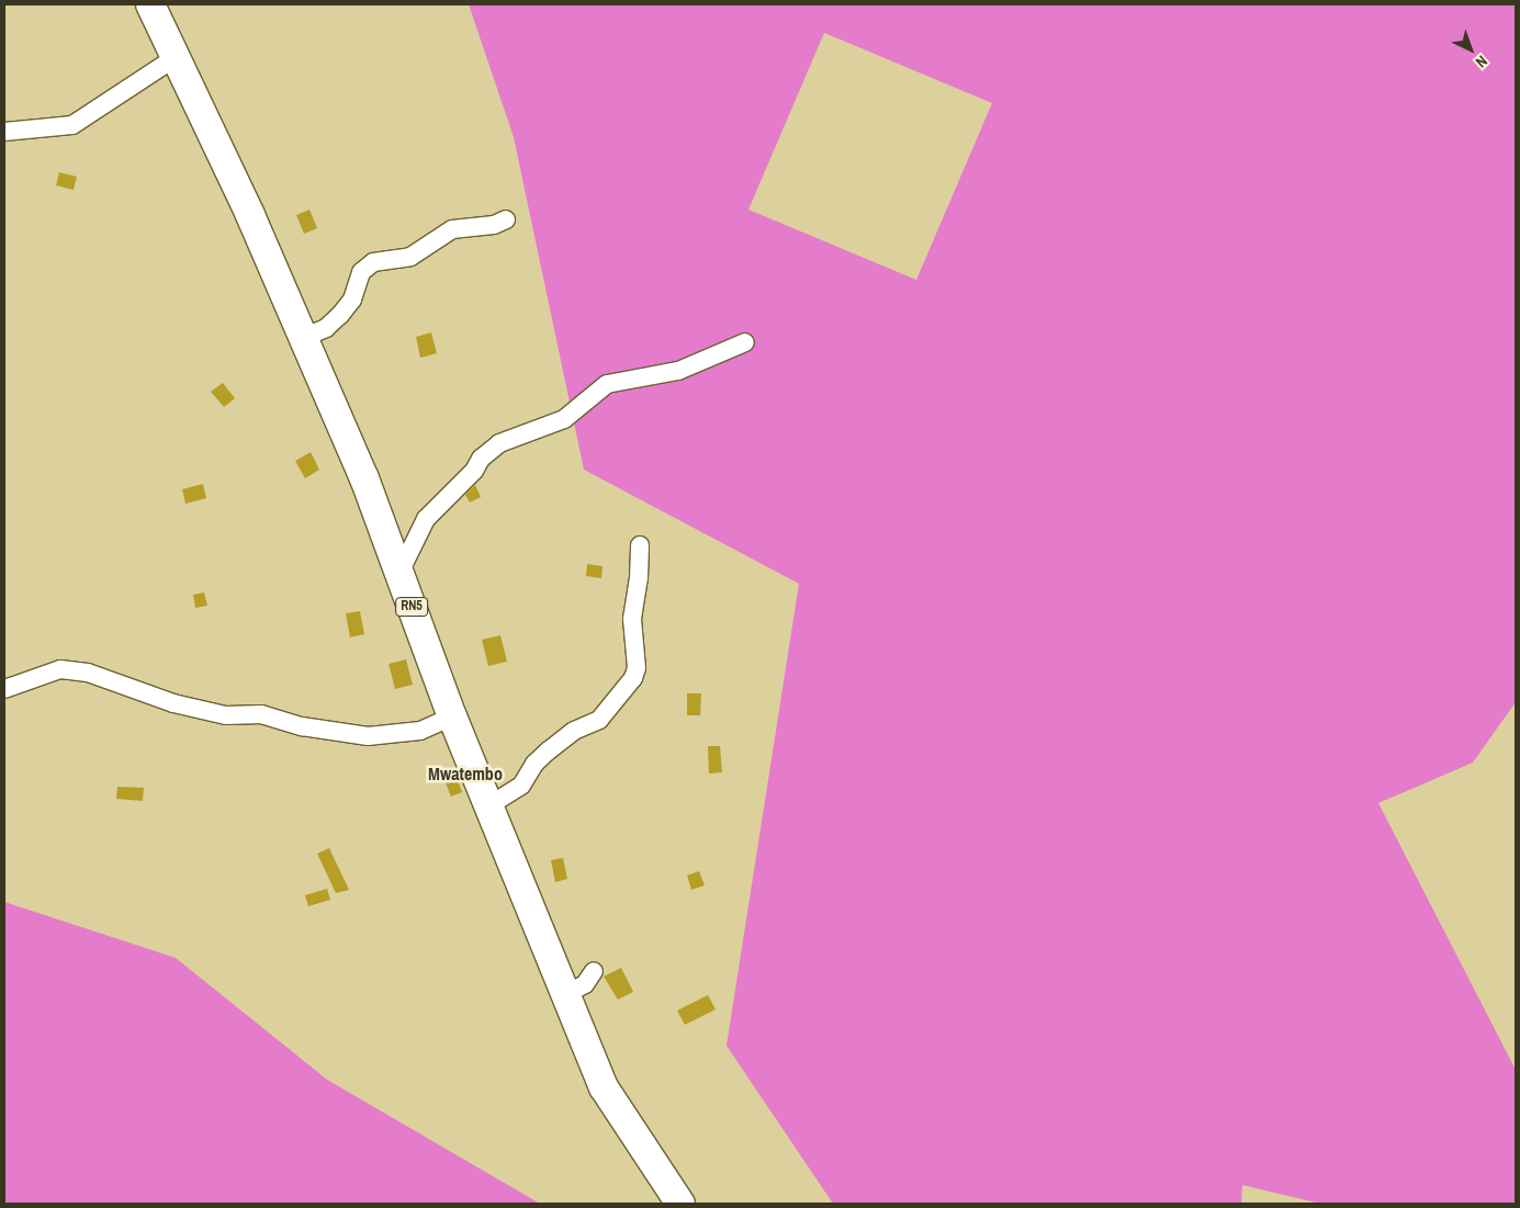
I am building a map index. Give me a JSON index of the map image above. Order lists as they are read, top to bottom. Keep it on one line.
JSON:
{"streets":{"highway":["RN5"]},"districts":["Mwatembo"],"north":"bottom right"}
